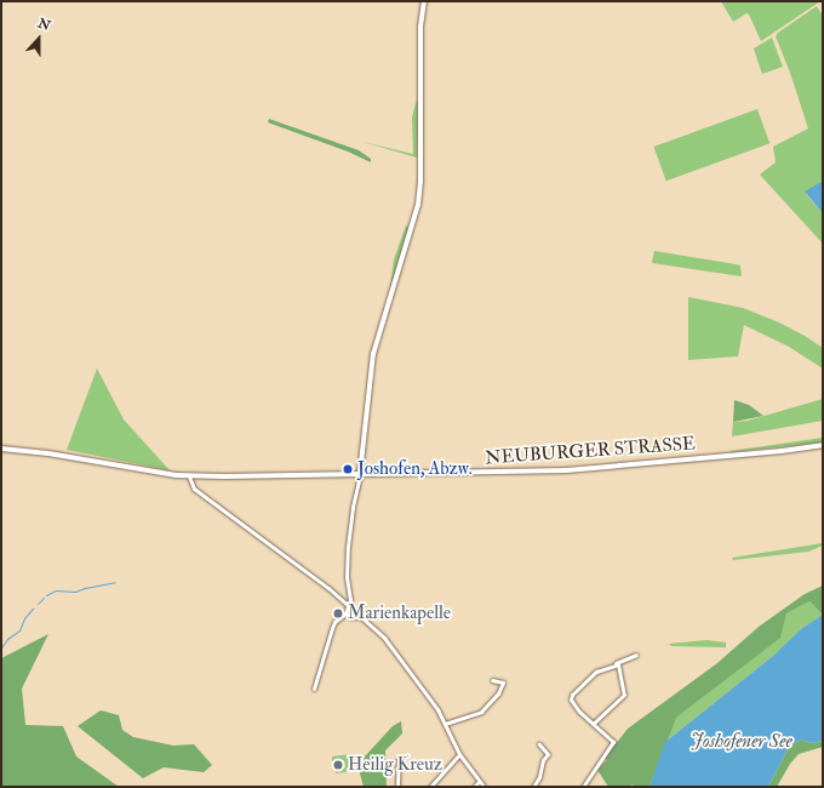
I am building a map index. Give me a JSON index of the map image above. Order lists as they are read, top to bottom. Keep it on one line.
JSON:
{"streets":{"main road":["NEUBURGER STRASSE"]},"water":["Joshofener See"],"places":["Joshofen, Abzw.","Marienkapelle","Heilig Kreuz"],"north":"top"}
